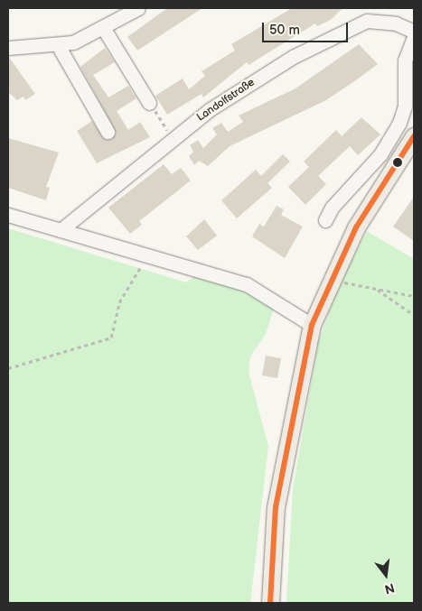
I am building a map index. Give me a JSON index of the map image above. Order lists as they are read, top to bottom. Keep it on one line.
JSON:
{"streets":{"street":["Landolfstraße"]},"scale_bar":"50 m","north":"bottom"}
